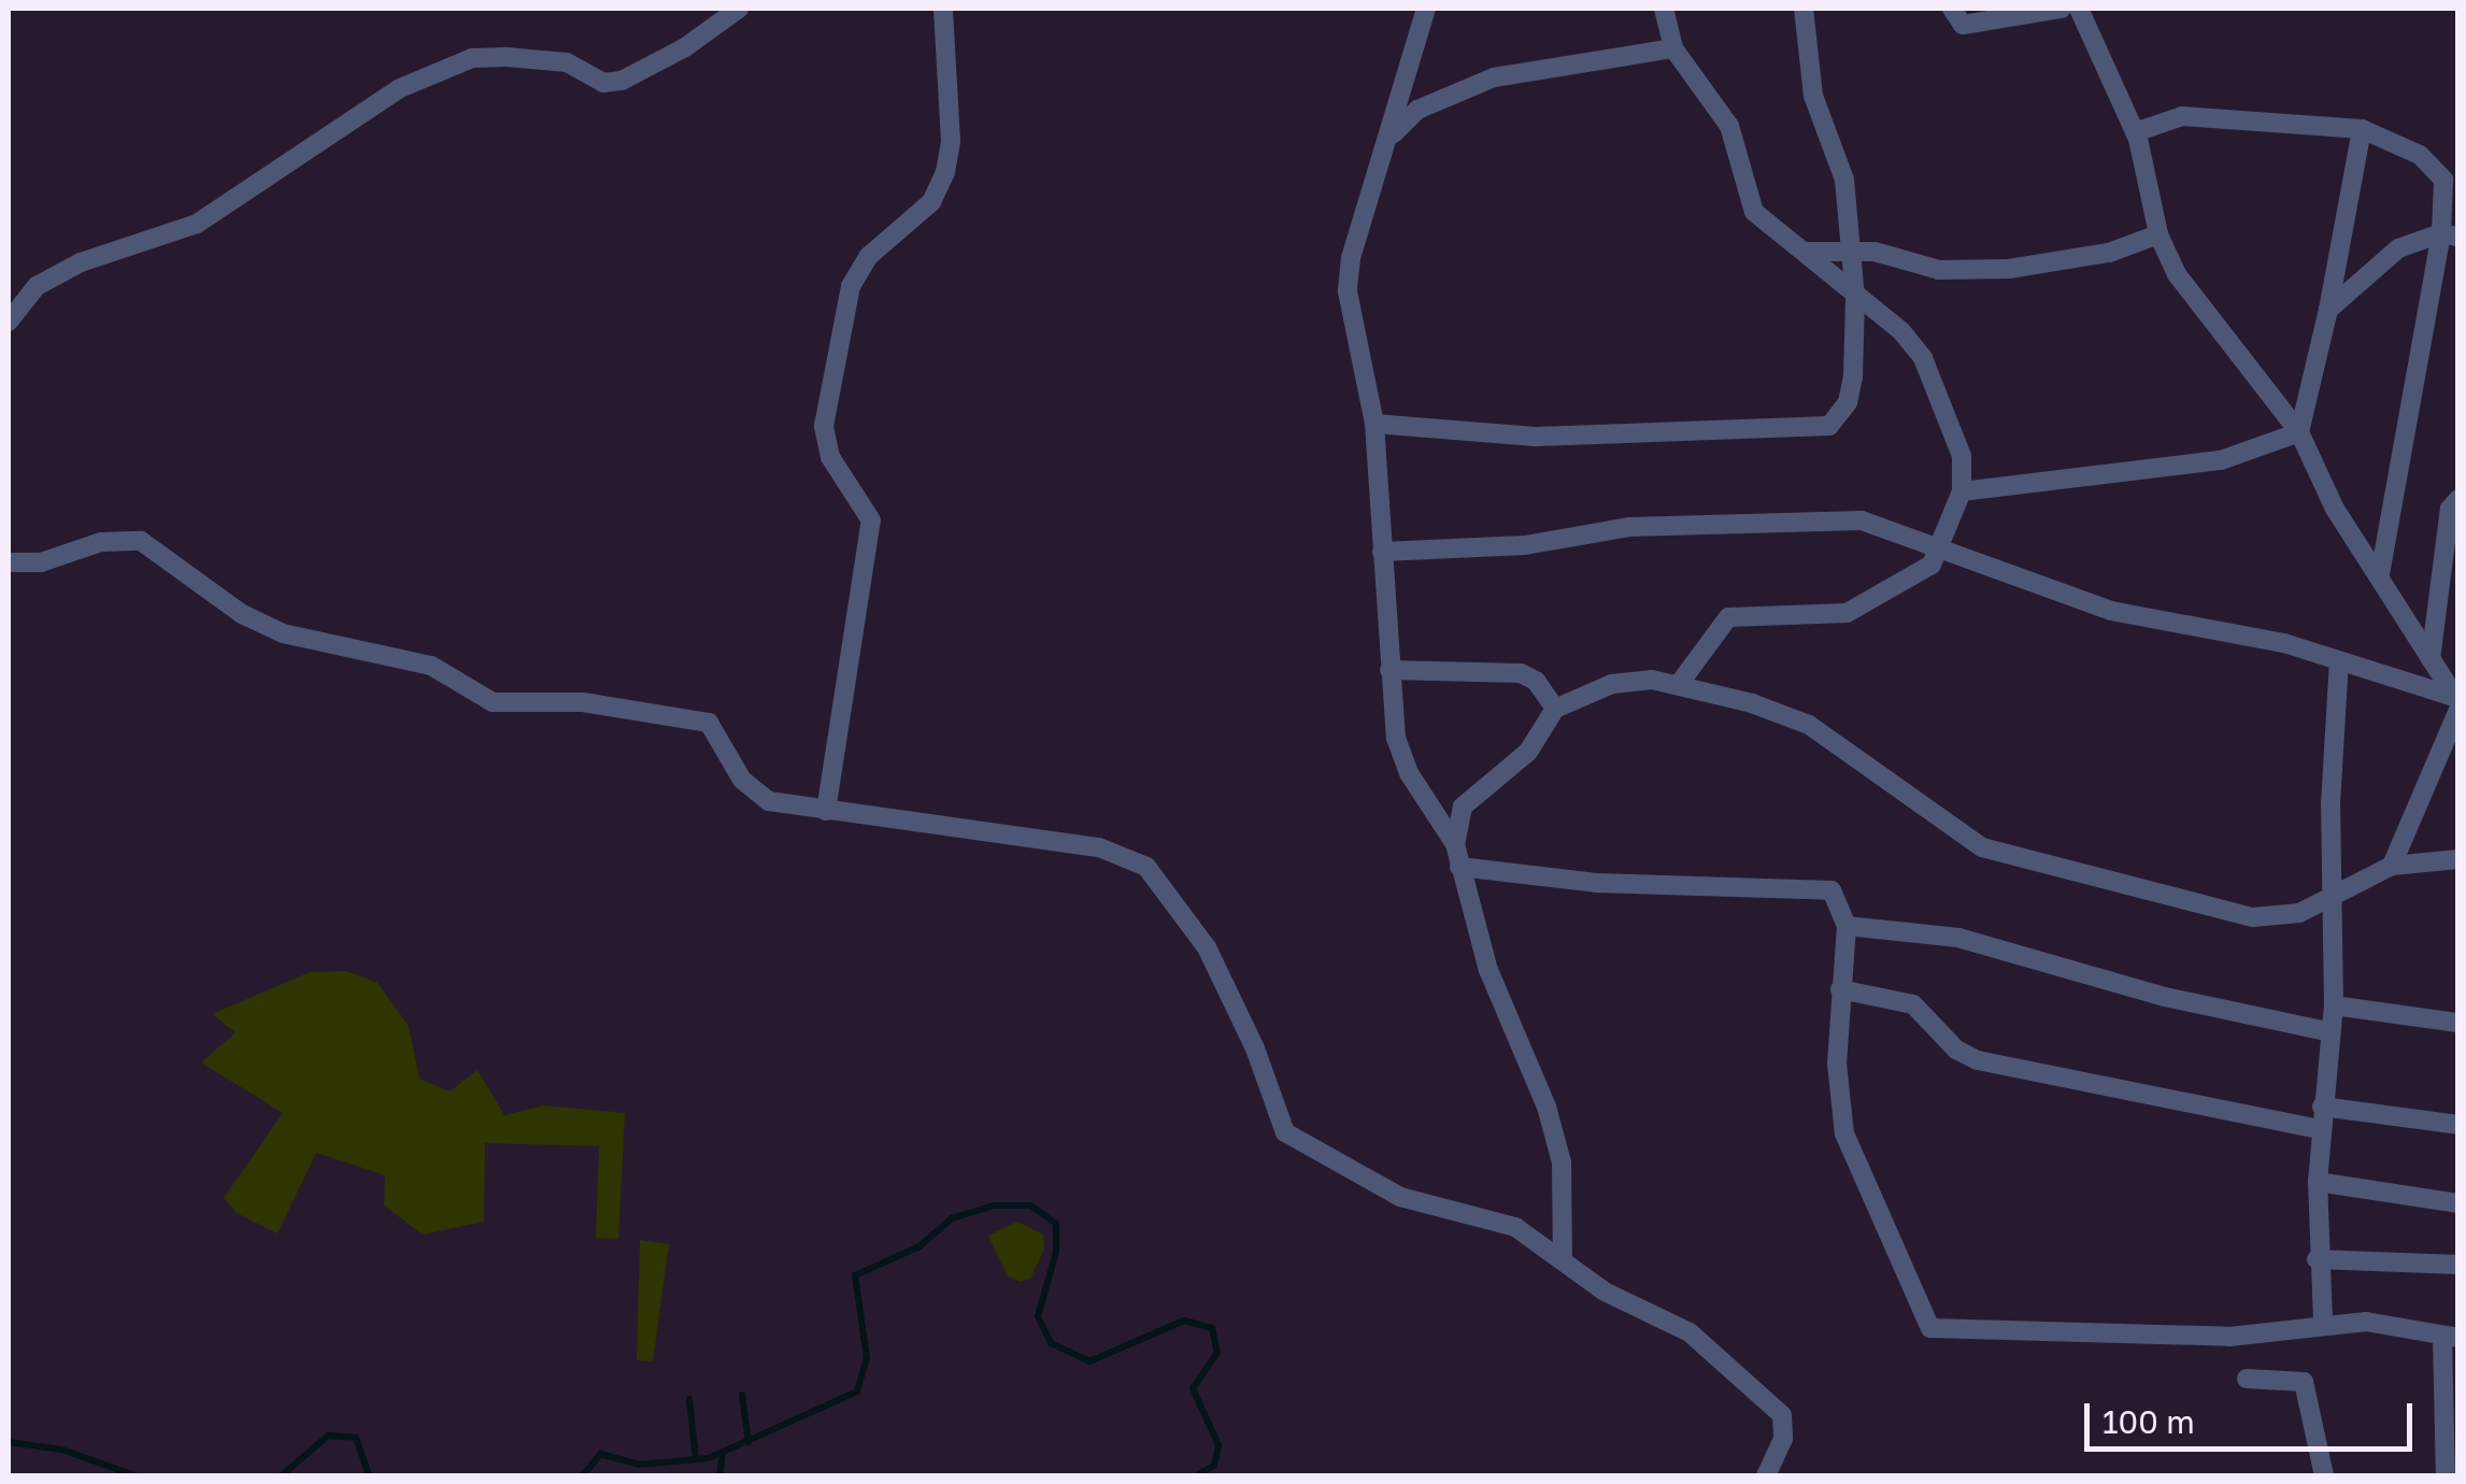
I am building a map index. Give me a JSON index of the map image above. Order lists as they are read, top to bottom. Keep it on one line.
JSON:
{"scale_bar":"100 m"}
